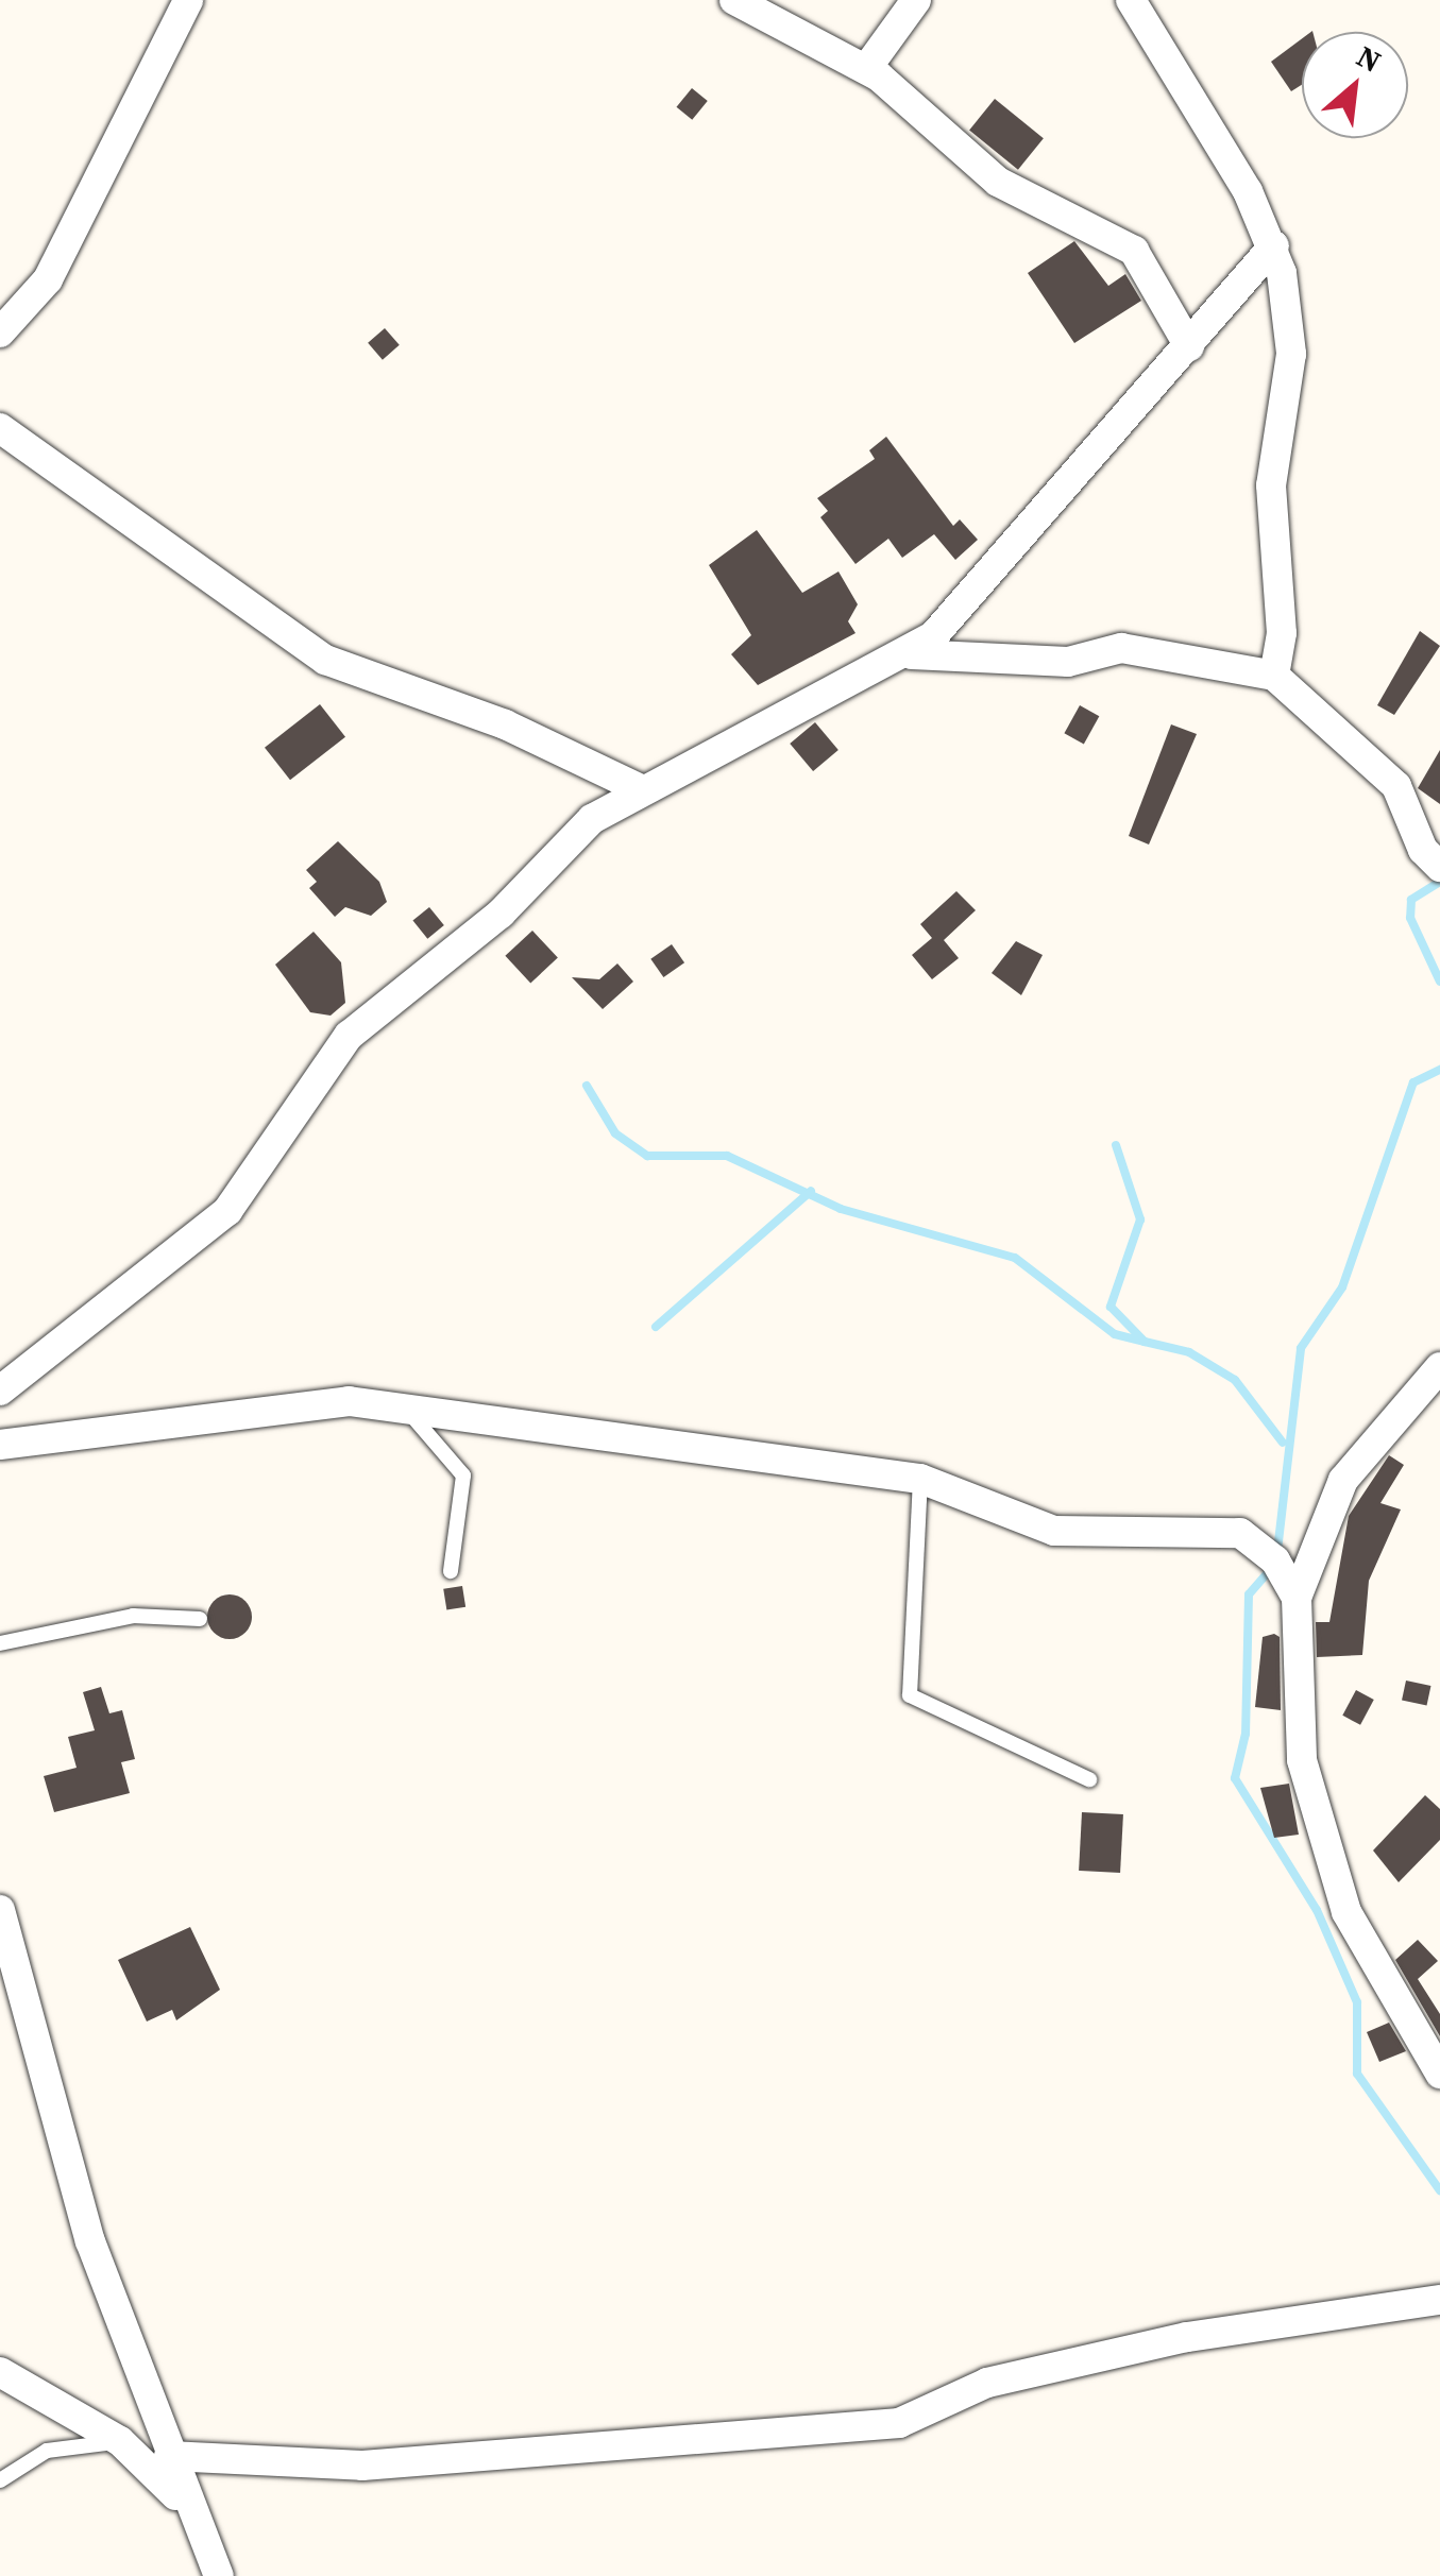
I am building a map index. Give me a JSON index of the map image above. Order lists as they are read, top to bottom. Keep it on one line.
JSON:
{"north":"top right"}
